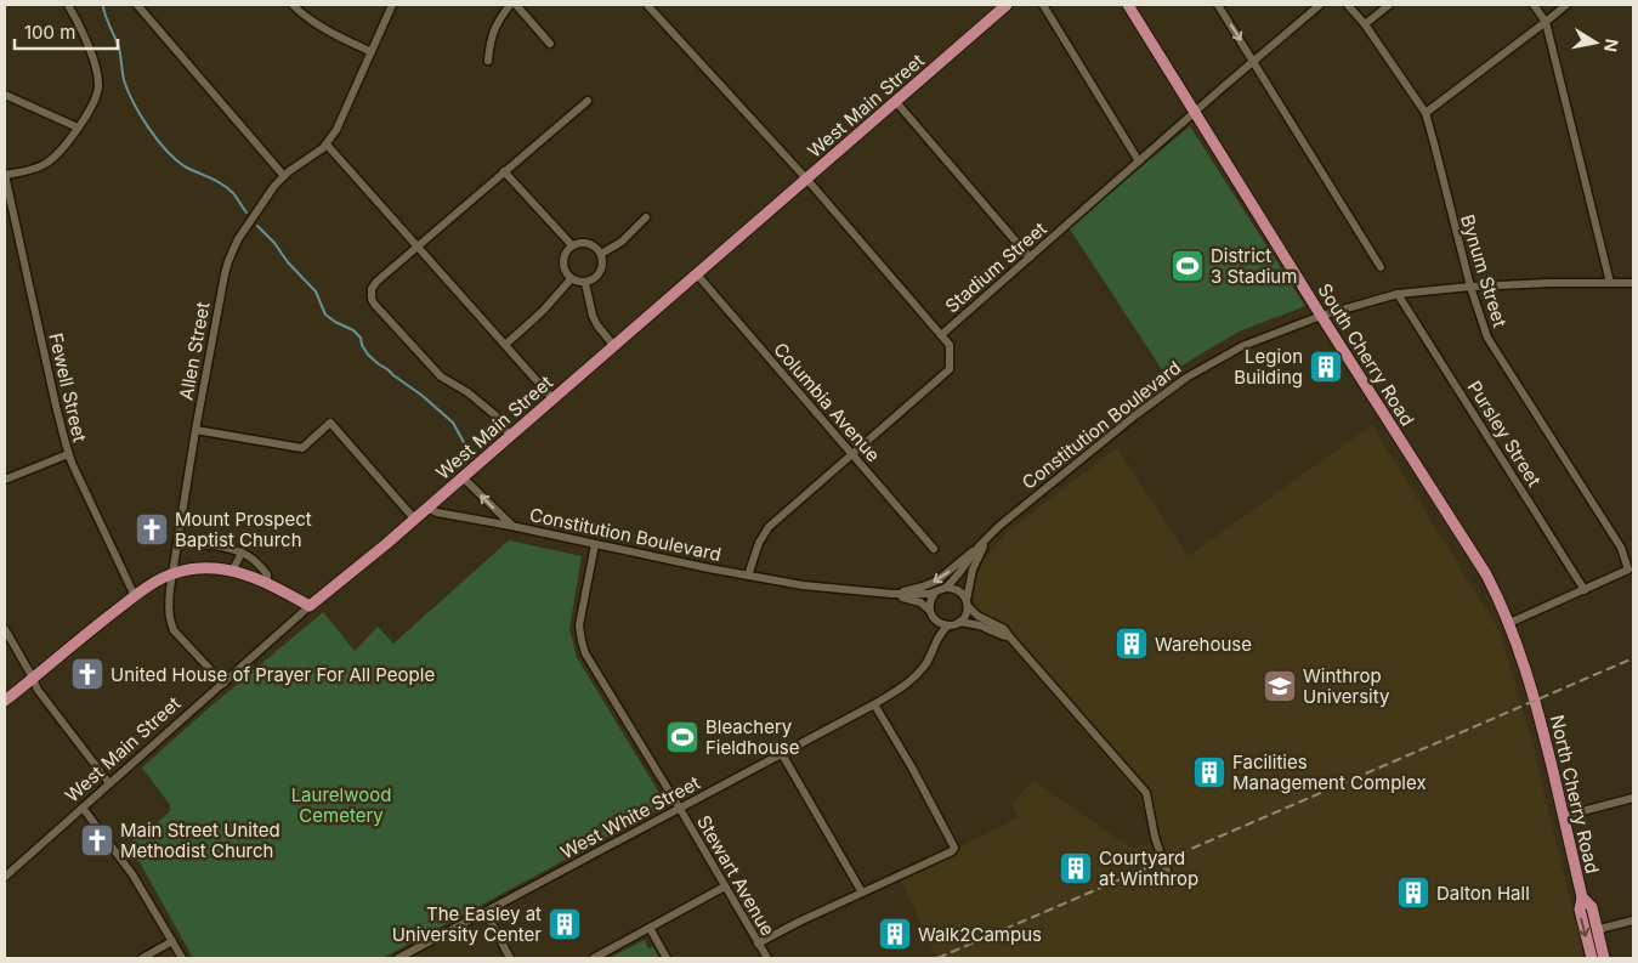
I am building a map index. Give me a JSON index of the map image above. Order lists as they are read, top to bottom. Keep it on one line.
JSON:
{"streets":{"main road":["West Main Street","South Cherry Road","North Cherry Road"],"street":["Stadium Street","Bynum Street","Allen Street","Fewell Street","Columbia Avenue","Constitution Boulevard","Pursley Street","West White Street","Stewart Avenue"]},"crossings":[["West Main Street","Allen Street"],["West Main Street","Columbia Avenue"],["West Main Street","Constitution Boulevard"],["Stadium Street","South Cherry Road"],["Stadium Street","Columbia Avenue"],["Stadium Street","Constitution Boulevard"],["Bynum Street","Constitution Boulevard"],["Bynum Street","Pursley Street"],["South Cherry Road","Constitution Boulevard"],["South Cherry Road","North Cherry Road"],["Constitution Boulevard","Pursley Street"],["Constitution Boulevard","West White Street"],["Constitution Boulevard","Stewart Avenue"],["West White Street","Stewart Avenue"]],"parks":["Laurelwood Cemetery"],"places":{"sports":["District 3 Stadium","Bleachery Fieldhouse"],"building":["Legion Building","Warehouse","Facilities Management Complex","Courtyard at Winthrop","Dalton Hall","The Easley at University Center","Walk2Campus"],"church":["Mount Prospect Baptist Church","United House of Prayer For All People","Main Street United Methodist Church"],"school or university":["Winthrop University"]},"scale_bar":"100 m","north":"right"}
